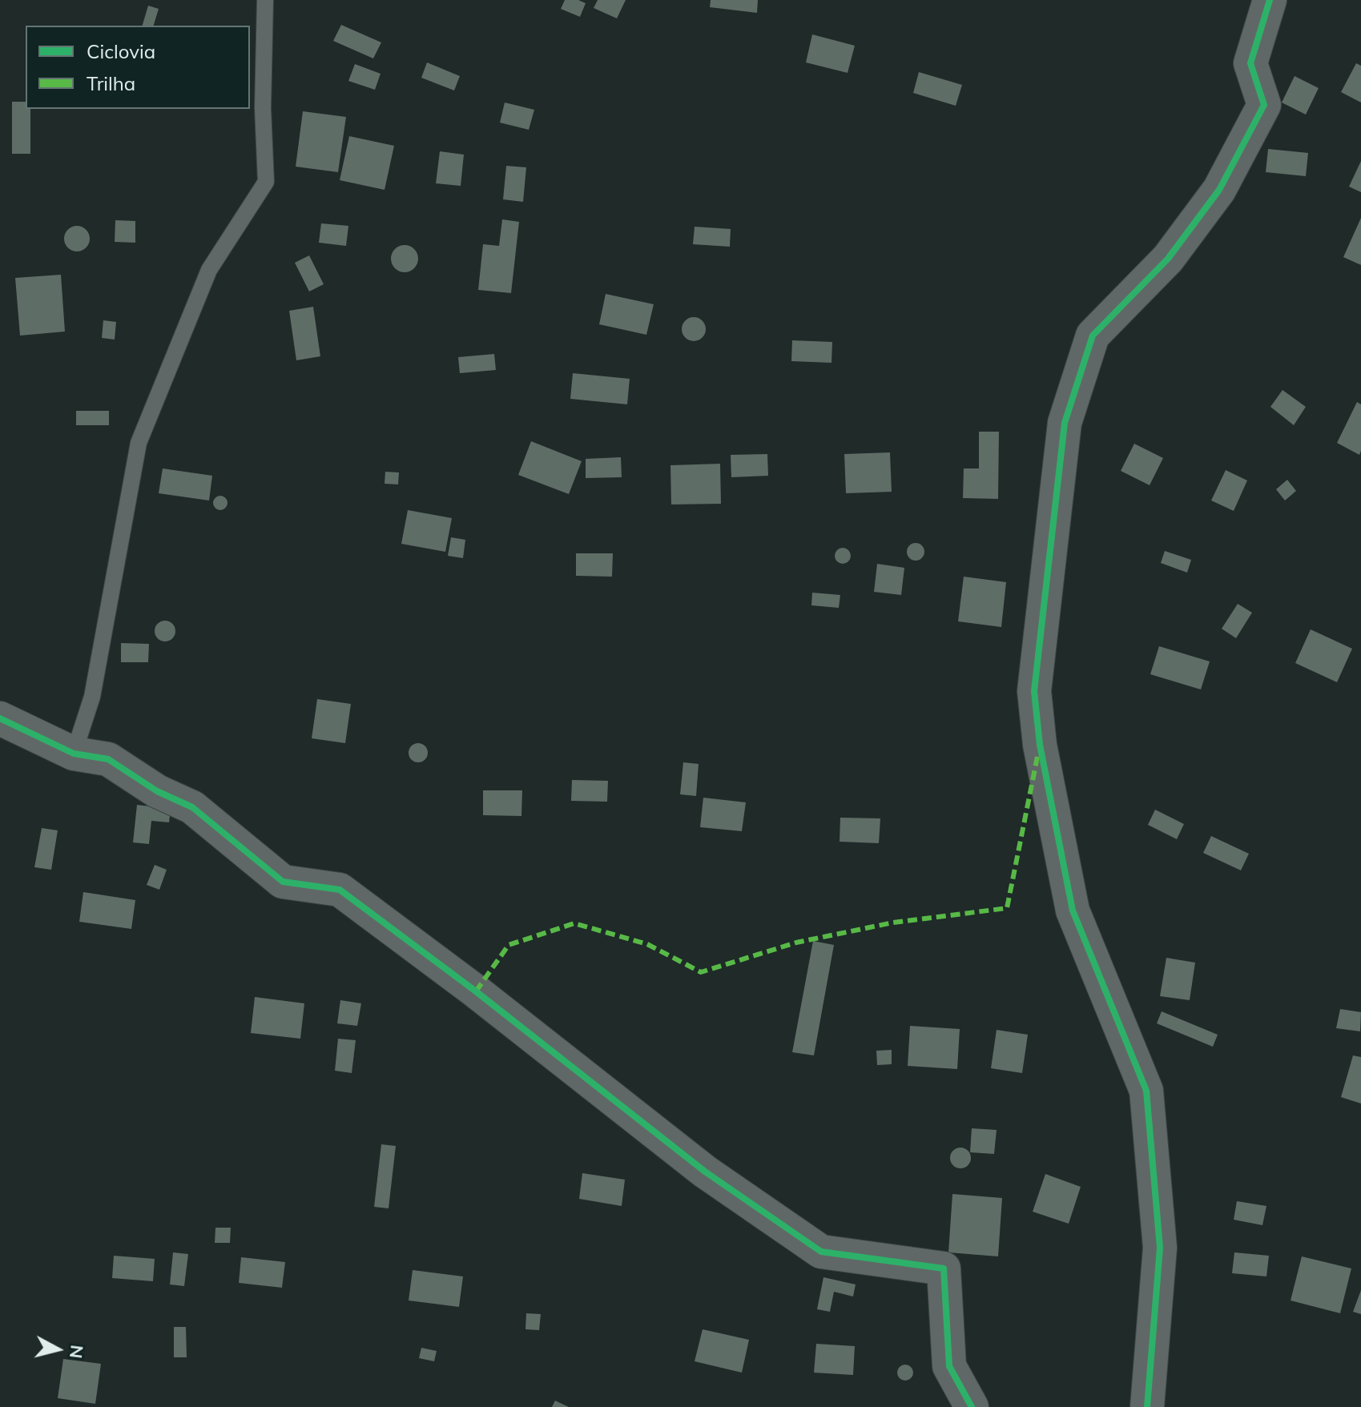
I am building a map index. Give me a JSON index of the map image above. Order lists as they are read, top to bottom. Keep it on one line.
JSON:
{"legend":["Ciclovia","Trilha"],"north":"right"}
